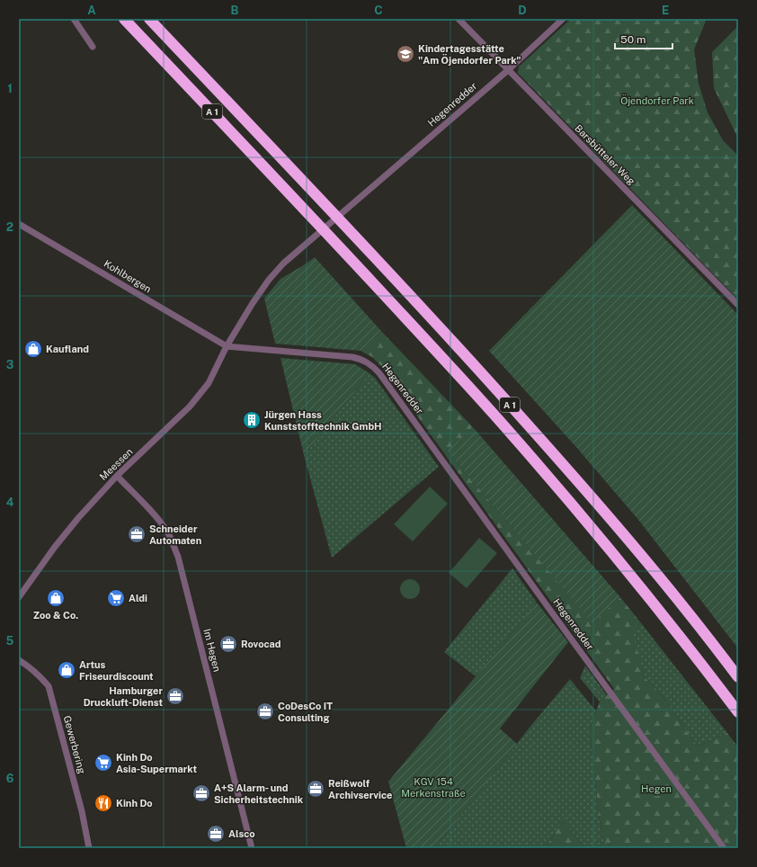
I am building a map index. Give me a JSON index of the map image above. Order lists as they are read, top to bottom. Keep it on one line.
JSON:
{"streets":{"highway":["A 1"],"street":["Hegenredder","Barsbütteler Weg","Kohlbergen","Meessen","Im Hegen","Gewerbering"]},"crossings":[["Hegenredder","Barsbütteler Weg"],["Hegenredder","Kohlbergen"],["Hegenredder","Meessen"],["Kohlbergen","Meessen"],["Meessen","Im Hegen"]],"parks":["Öjendorfer Park","KGV 154 Merkenstraße","Hegen"],"places":{"school or university":["Kindertagesstätte \"Am Öjendorfer Park\""],"shop":["Kaufland","Zoo & Co.","Artus Friseurdiscount"],"building":["Jürgen Hass Kunststofftechnik GmbH"],"office":["Schneider Automaten","Rovocad","Hamburger Druckluft-Dienst","CoDesCo IT Consulting","Reißwolf Archivservice","A+S Alarm- und Sicherheitstechnik","Alsco"],"supermarket":["Aldi","Kinh Do Asia-Supermarkt"],"restaurant":["Kinh Do"]},"scale_bar":"50 m","grid":{"columns":["A","B","C","D","E"],"rows":["1","2","3","4","5","6"]}}
